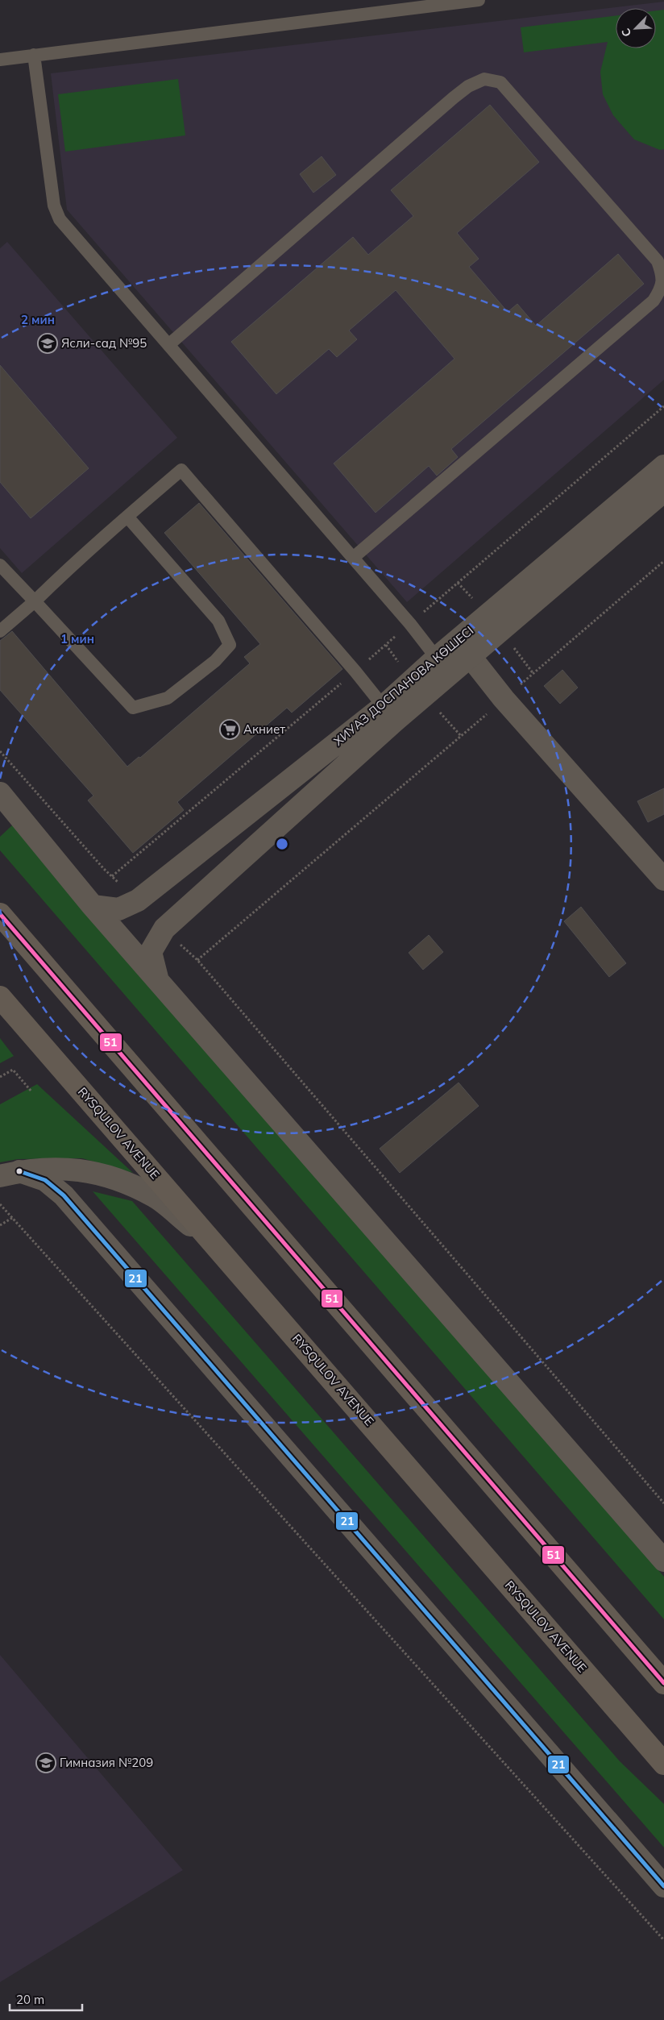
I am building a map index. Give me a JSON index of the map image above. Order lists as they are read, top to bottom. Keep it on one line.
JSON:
{"streets":{"main road":["RYSQULOV AVENUE"],"street":["ХИУАЗ ДОСПАНОВА КӨШЕСІ"]},"places":{"school or university":["Ясли-сад №95","Гимназия №209"],"supermarket":["Акниет"]},"lines":["transit line 51","transit line 21"],"scale_bar":"20 m","north":"bottom left","rings":["2 мин","1 мин"]}
